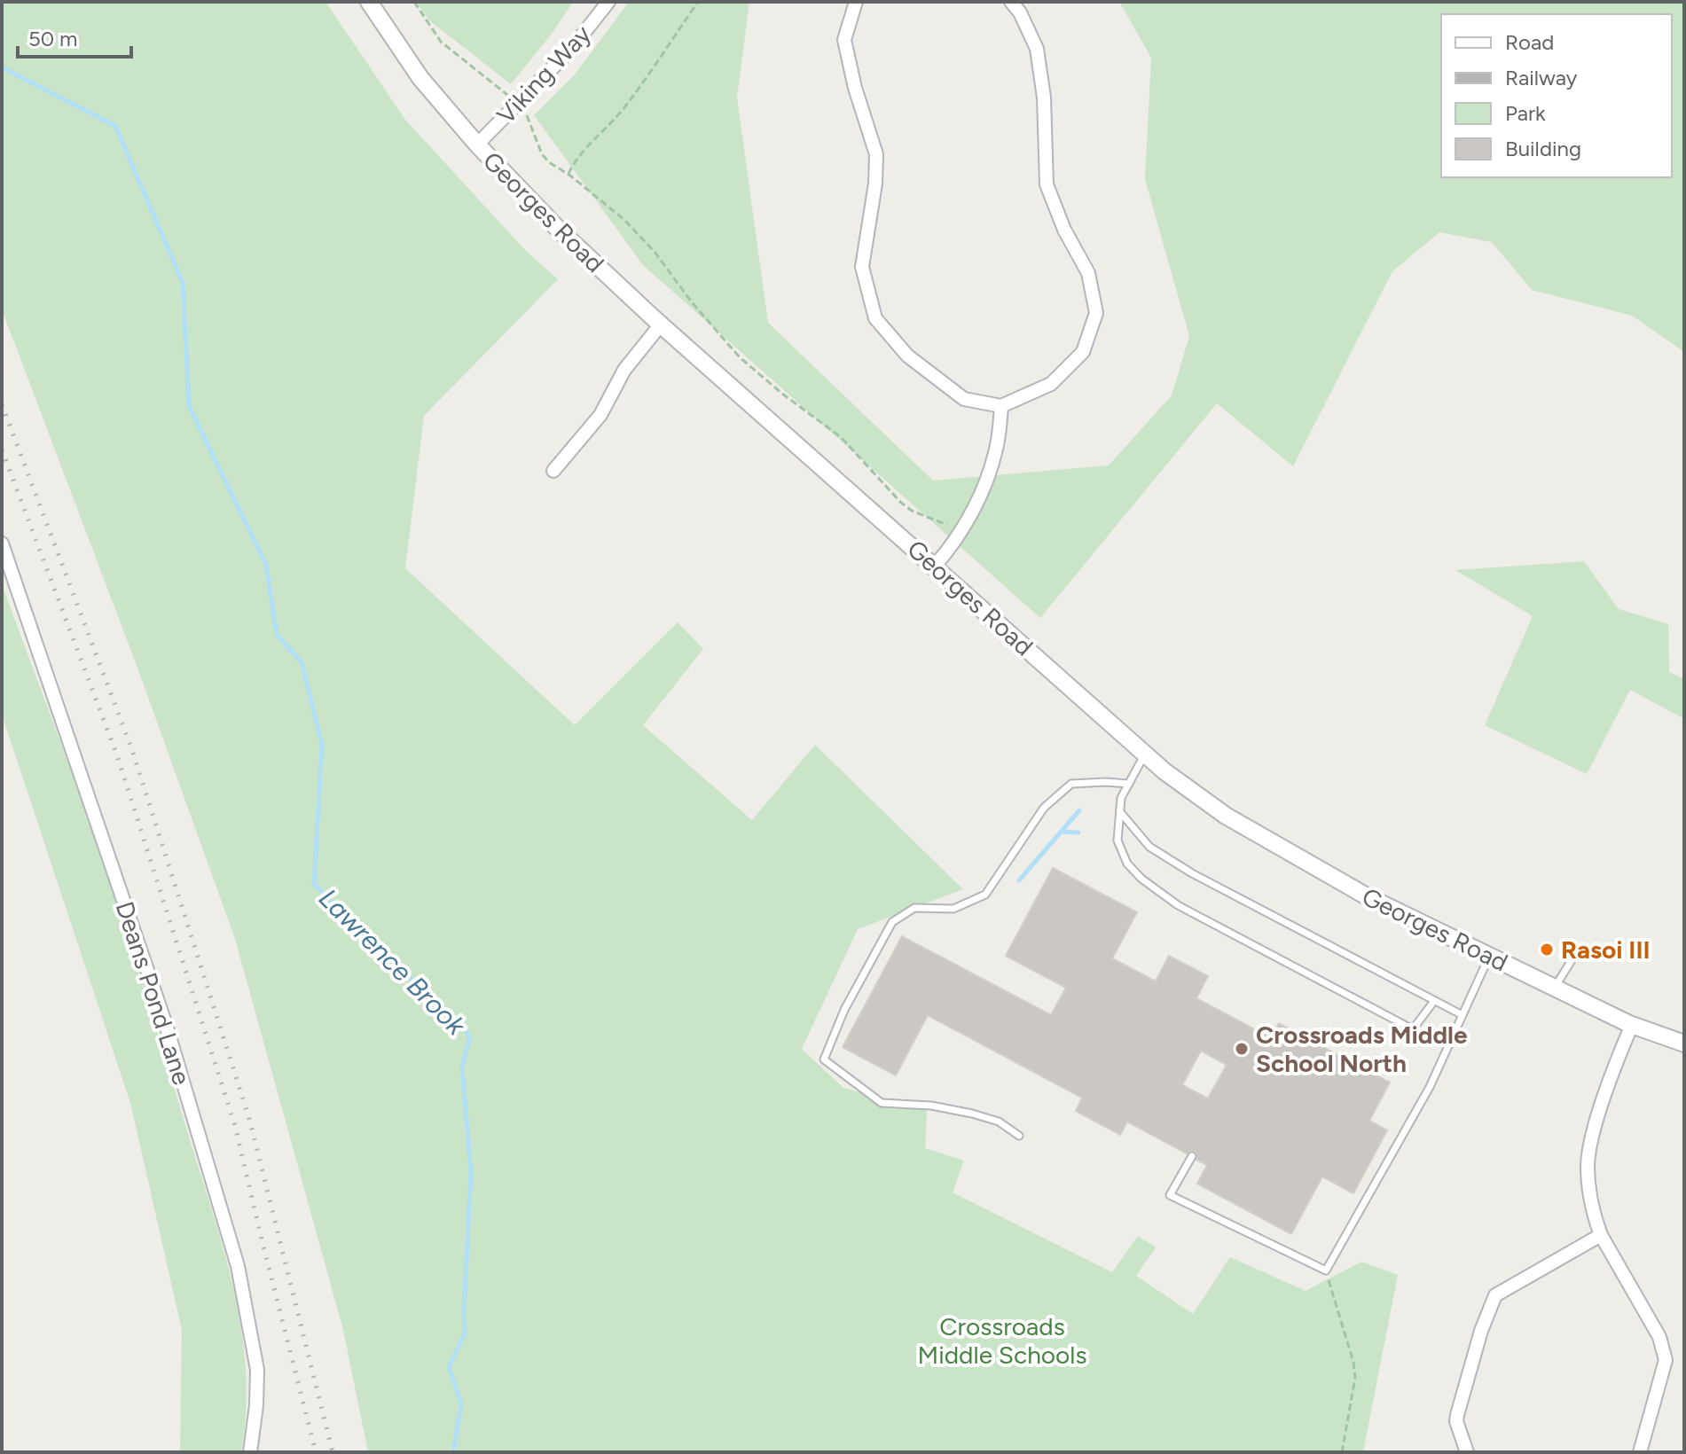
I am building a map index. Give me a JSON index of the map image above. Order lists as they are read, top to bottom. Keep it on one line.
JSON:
{"streets":{"street":["Viking Way","Georges Road","Deans Pond Lane"]},"crossings":[["Viking Way","Georges Road"]],"water":["Lawrence Brook"],"parks":["Crossroads Middle Schools"],"places":["Rasoi III","Crossroads Middle School North"],"legend":["Road","Railway","Park","Building"],"scale_bar":"50 m"}
